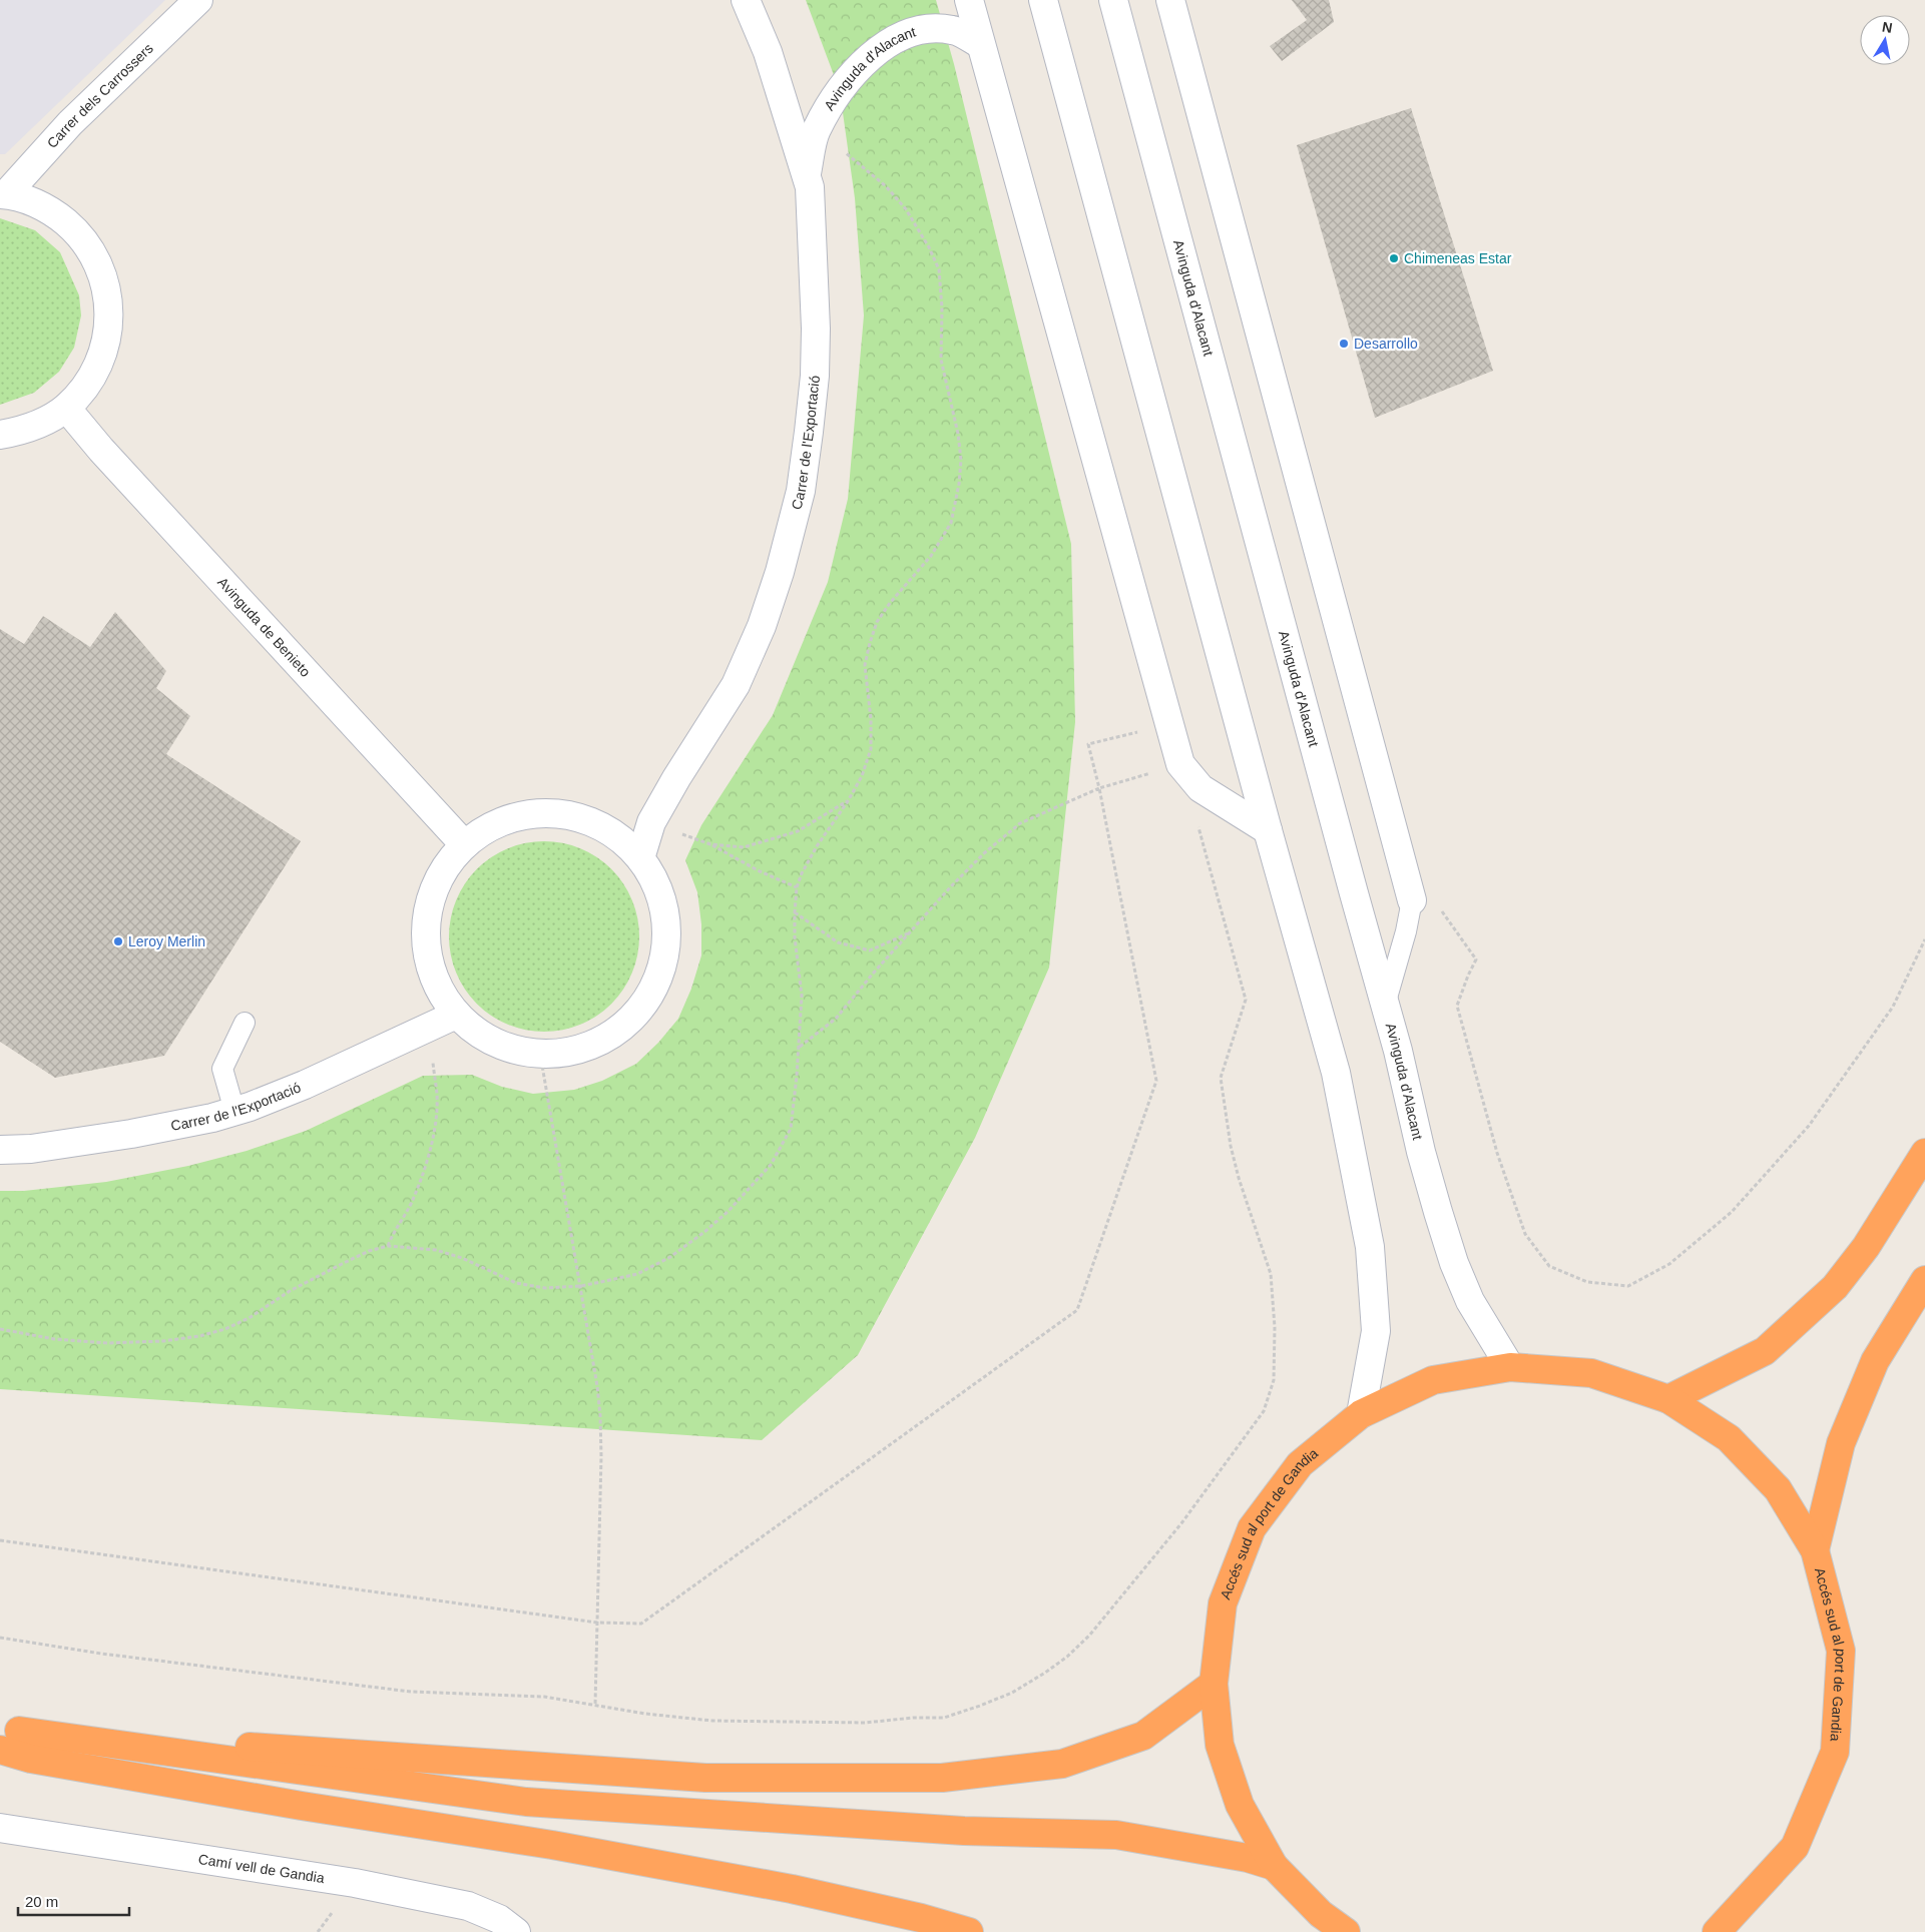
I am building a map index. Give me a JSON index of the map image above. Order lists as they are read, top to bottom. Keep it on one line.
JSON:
{"streets":{"highway":["Accés sud al port de Gandia"],"street":["Avinguda d'Alacant","Carrer dels Carrossers","Carrer de l'Exportació","Avinguda de Benieto","Camí vell de Gandia"]},"crossings":[["Avinguda d'Alacant","Carrer de l'Exportació"],["Avinguda d'Alacant","Accés sud al port de Gandia"]],"places":["Chimeneas Estar","Desarrollo","Leroy Merlin"],"scale_bar":"20 m","north":"top"}
